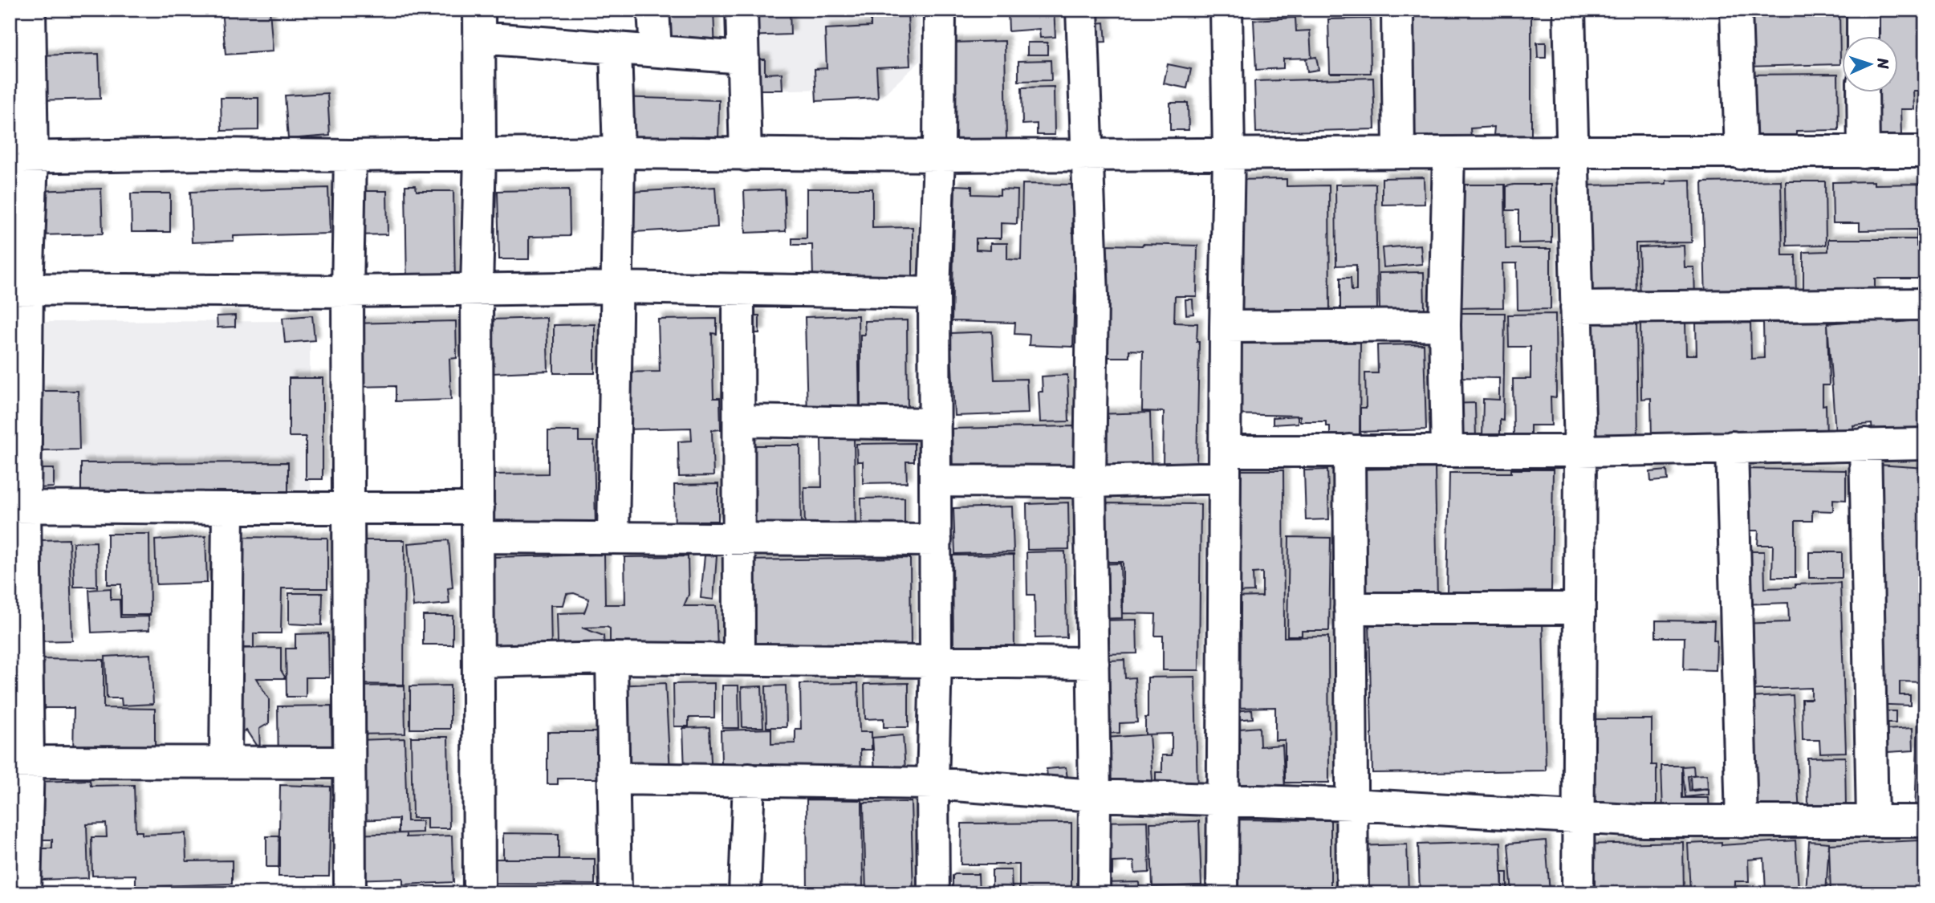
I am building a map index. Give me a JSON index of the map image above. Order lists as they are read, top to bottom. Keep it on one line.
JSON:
{"north":"right"}
